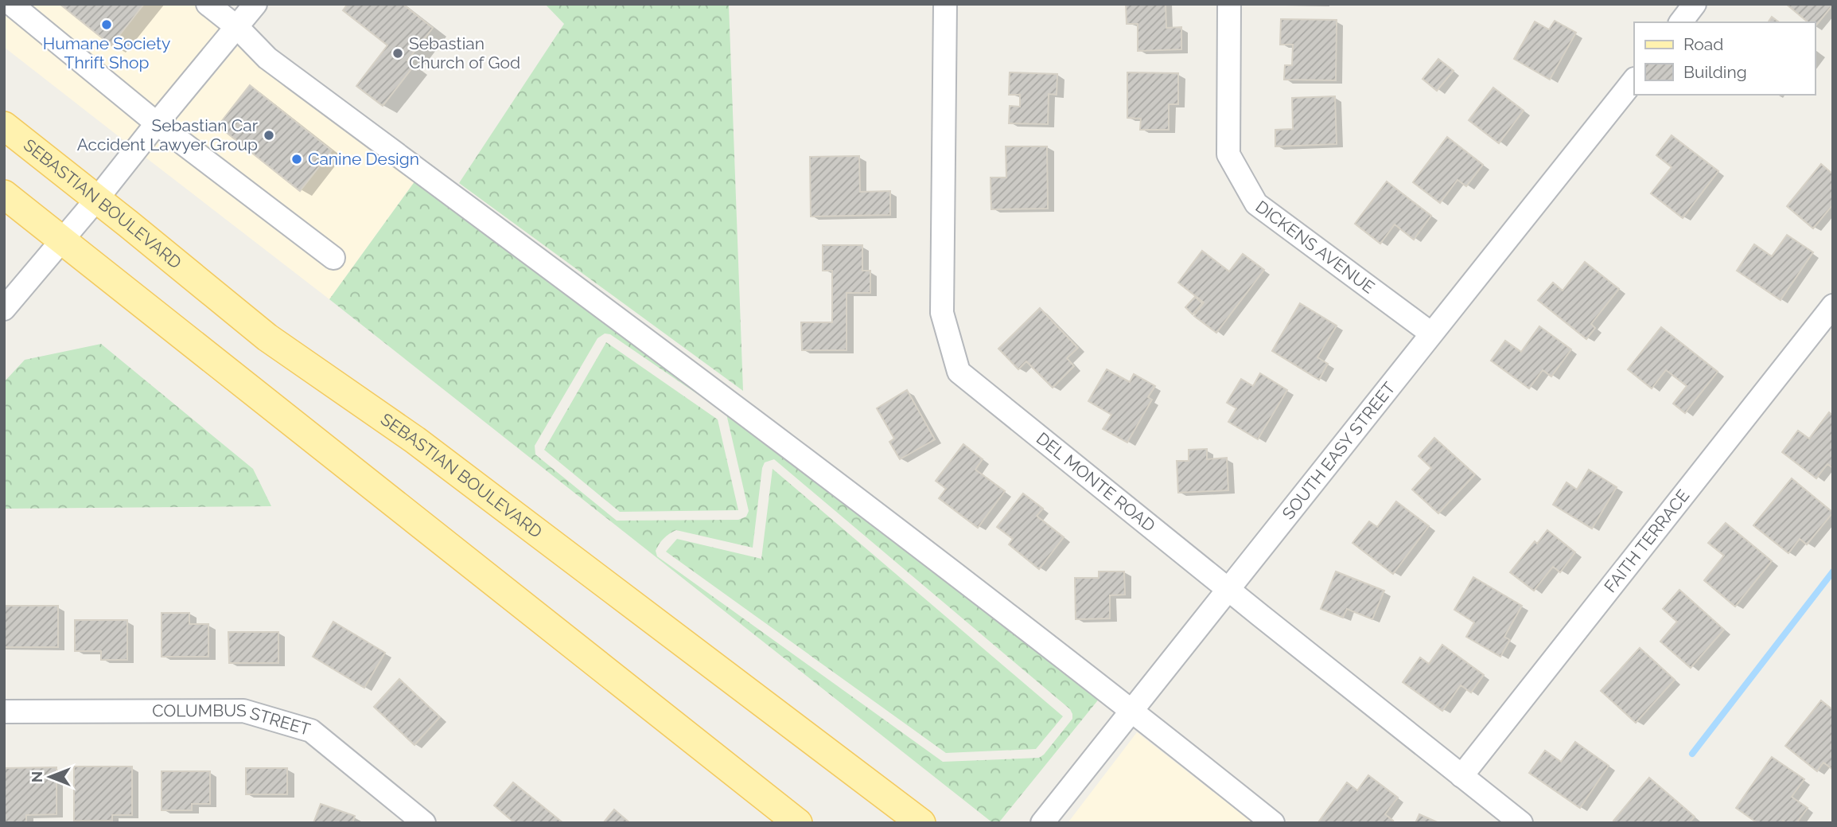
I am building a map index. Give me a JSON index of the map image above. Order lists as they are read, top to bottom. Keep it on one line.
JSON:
{"streets":{"main road":["SEBASTIAN BOULEVARD"],"street":["DICKENS AVENUE","SOUTH EASY STREET","DEL MONTE ROAD","FAITH TERRACE","COLUMBUS STREET"]},"crossings":[["DICKENS AVENUE","SOUTH EASY STREET"],["SOUTH EASY STREET","DEL MONTE ROAD"],["DEL MONTE ROAD","FAITH TERRACE"]],"places":["Humane Society Thrift Shop","Sebastian Church of God","Sebastian Car Accident Lawyer Group","Canine Design"],"legend":["Road","Building"],"north":"left"}
